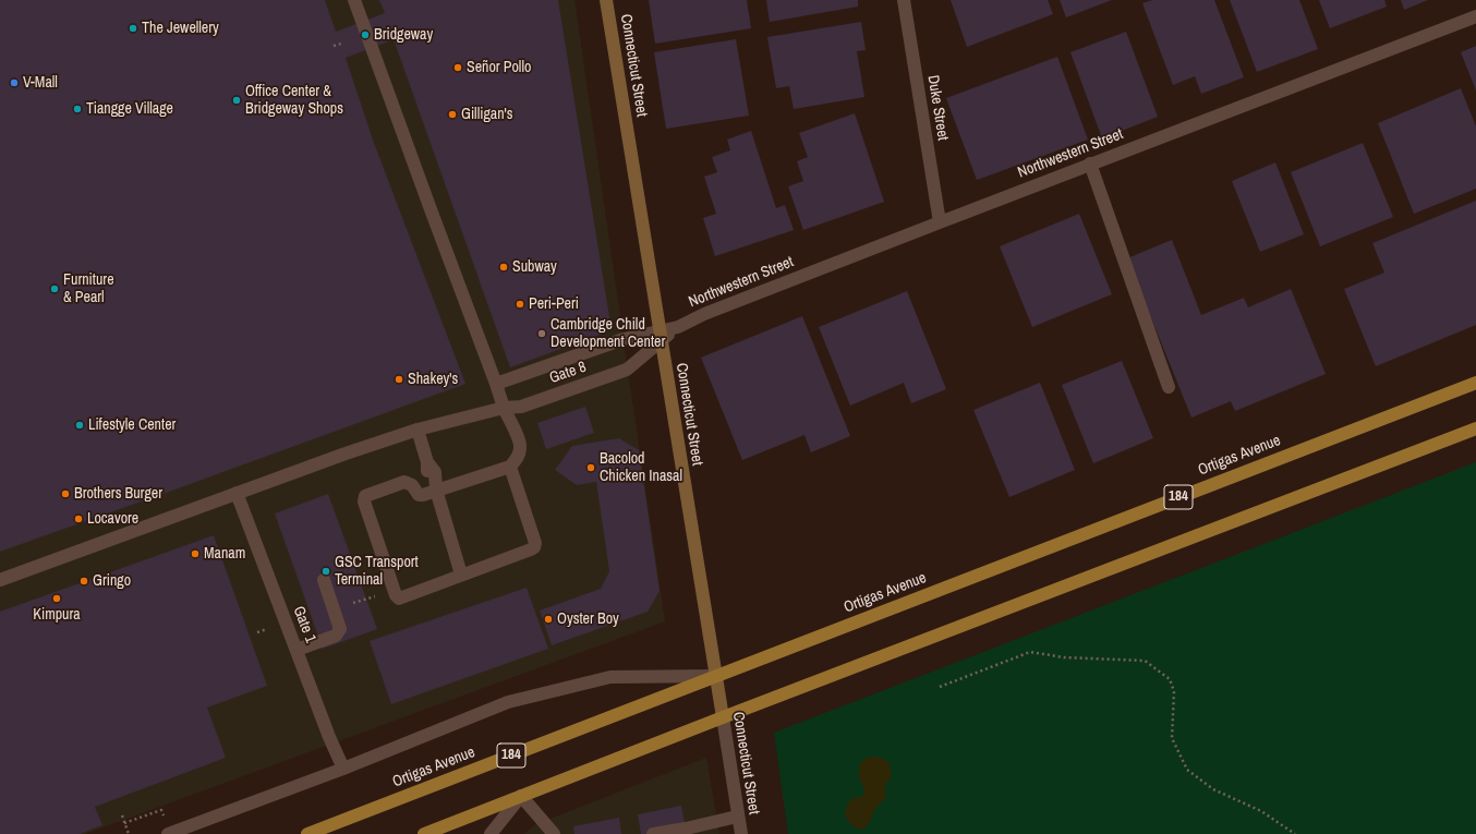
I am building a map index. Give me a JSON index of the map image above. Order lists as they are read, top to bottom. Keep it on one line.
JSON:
{"streets":{"main road":["Ortigas Avenue","184"],"street":["Connecticut Street","Duke Street","Northwestern Street","Gate 8","Gate 1"]},"crossings":[["Connecticut Street","Northwestern Street"],["Connecticut Street","Gate 8"],["Connecticut Street","Ortigas Avenue"],["Duke Street","Northwestern Street"],["Northwestern Street","Gate 8"],["Gate 8","Gate 1"]],"places":["The Jewellery","Bridgeway","Señor Pollo","V-Mall","Office Center & Bridgeway Shops","Tiangge Village","Gilligan's","Subway","Furniture & Pearl","Peri-Peri","Cambridge Child Development Center","Shakey's","Lifestyle Center","Bacolod Chicken Inasal","Brothers Burger","Locavore","Manam","GSC Transport Terminal","Gringo","Kimpura","Oyster Boy"]}
